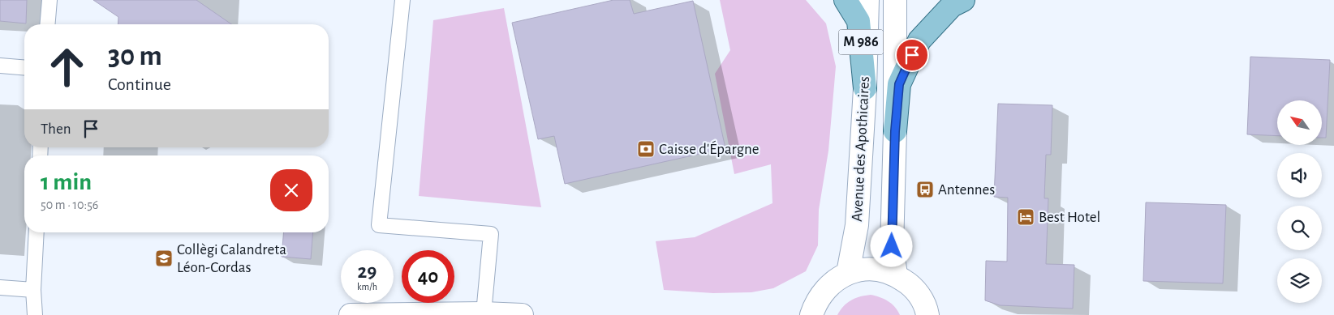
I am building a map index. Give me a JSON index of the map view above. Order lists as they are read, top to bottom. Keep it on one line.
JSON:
{"streets":{"main road":["M 986"],"street":["Avenue des Apothicaires"]},"crossings":[["M 986","Avenue des Apothicaires"]],"places":{"bank":["Caisse d'Épargne"],"bus stop":["Antennes"],"hotel":["Best Hotel"],"school or university":["Collègi Calandreta Léon-Cordas"]},"north":"top left","page":{"turn":["30 m","Continue"],"then":"Then","heading":["1 min","50 m · 10:56"],"speed":"29 km/h","limit":"40"}}
